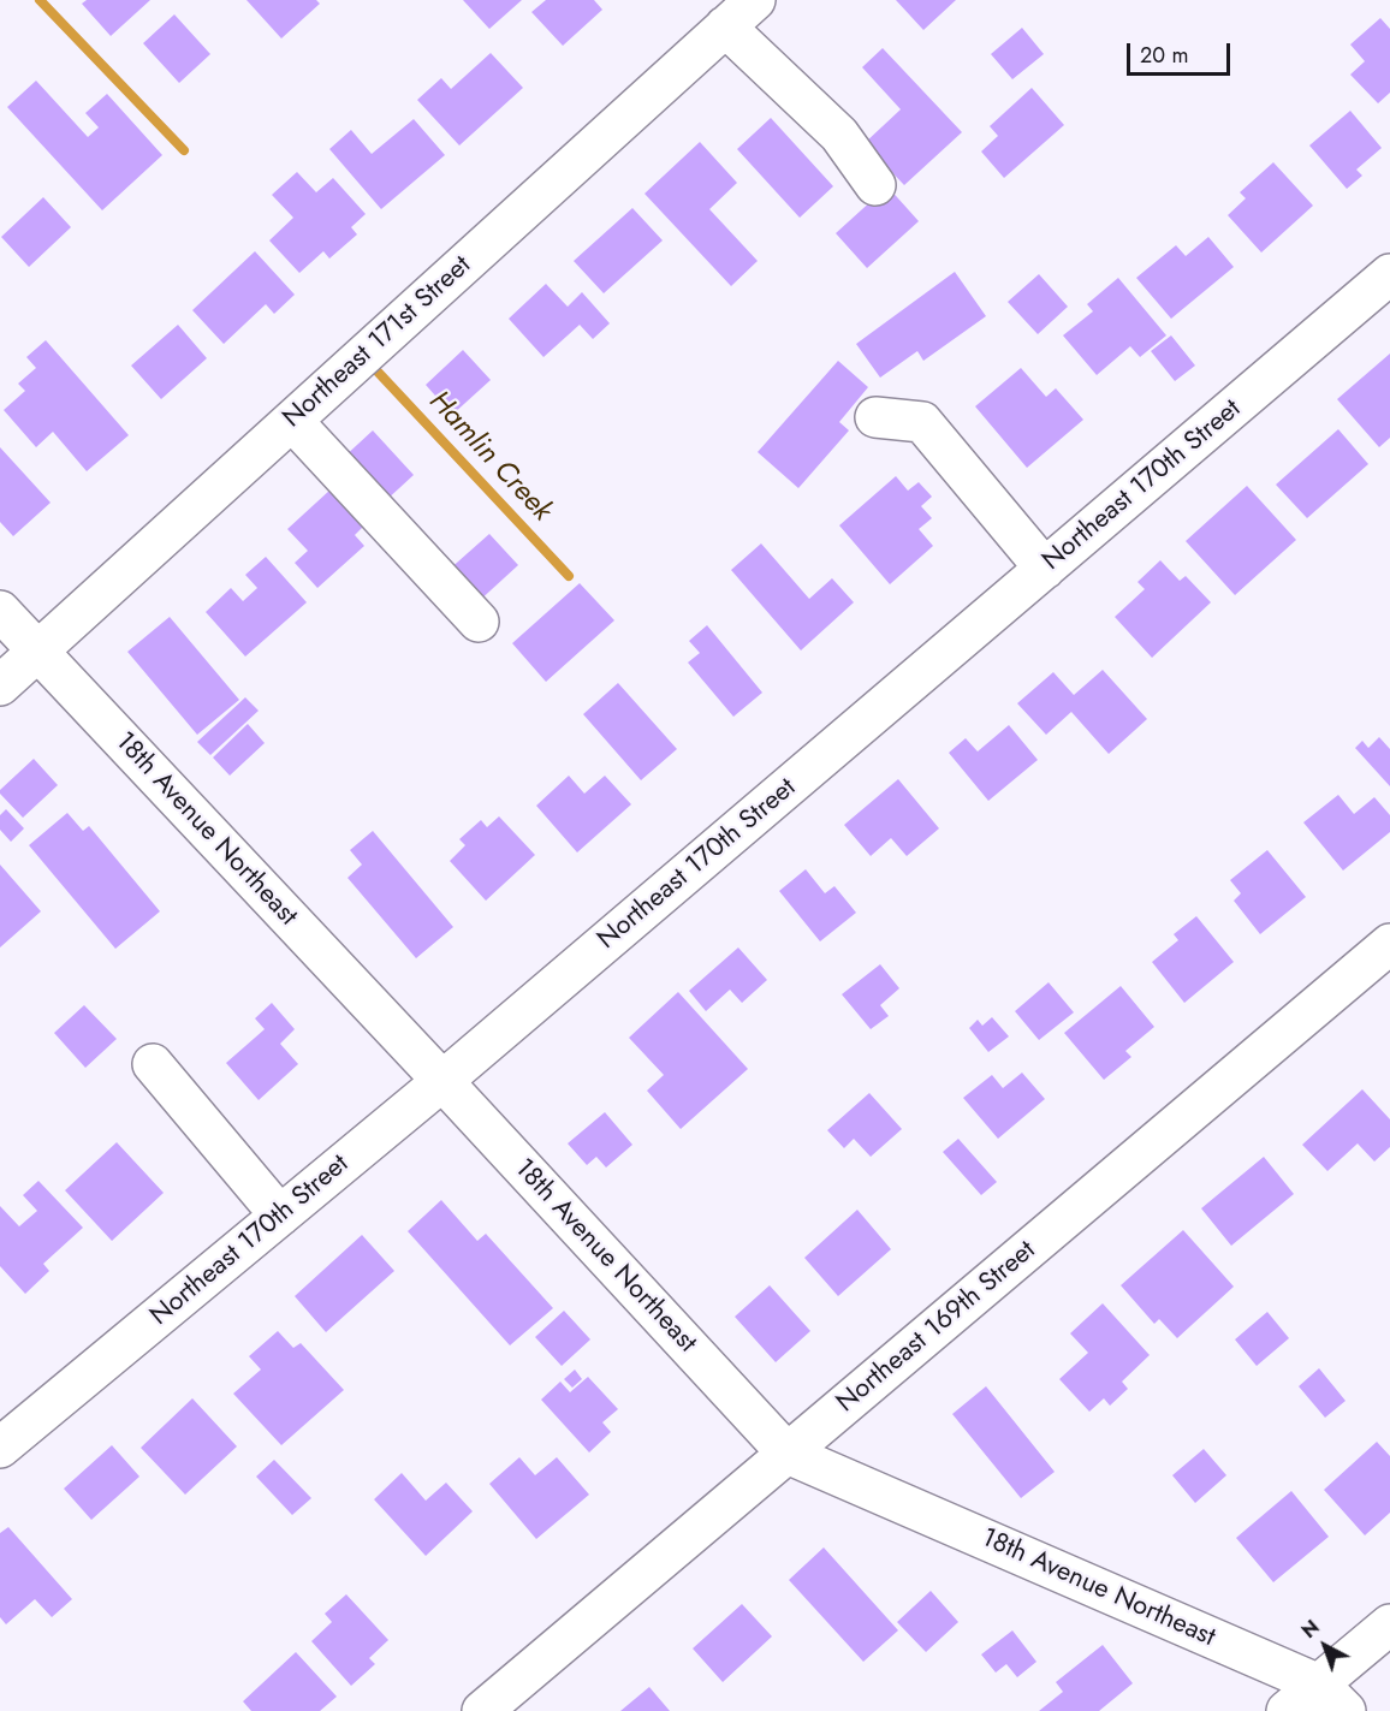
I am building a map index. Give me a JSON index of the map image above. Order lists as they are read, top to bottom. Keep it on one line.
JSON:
{"streets":{"street":["Northeast 171st Street","Northeast 170th Street","18th Avenue Northeast","Northeast 169th Street"]},"crossings":[["Northeast 171st Street","18th Avenue Northeast"],["Northeast 170th Street","18th Avenue Northeast"],["18th Avenue Northeast","Northeast 169th Street"]],"water":["Hamlin Creek"],"scale_bar":"20 m","north":"top left"}
